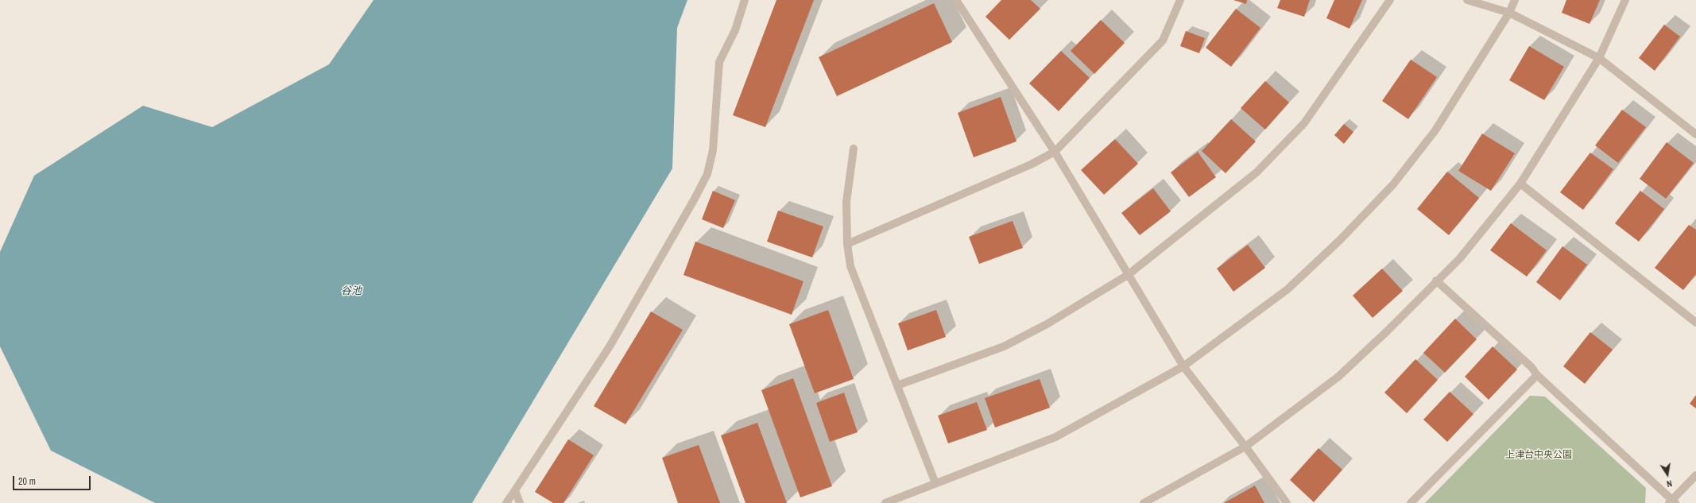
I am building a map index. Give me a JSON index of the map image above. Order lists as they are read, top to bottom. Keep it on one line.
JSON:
{"water":["谷池"],"parks":["上津台中央公園"],"scale_bar":"20 m","north":"bottom"}
